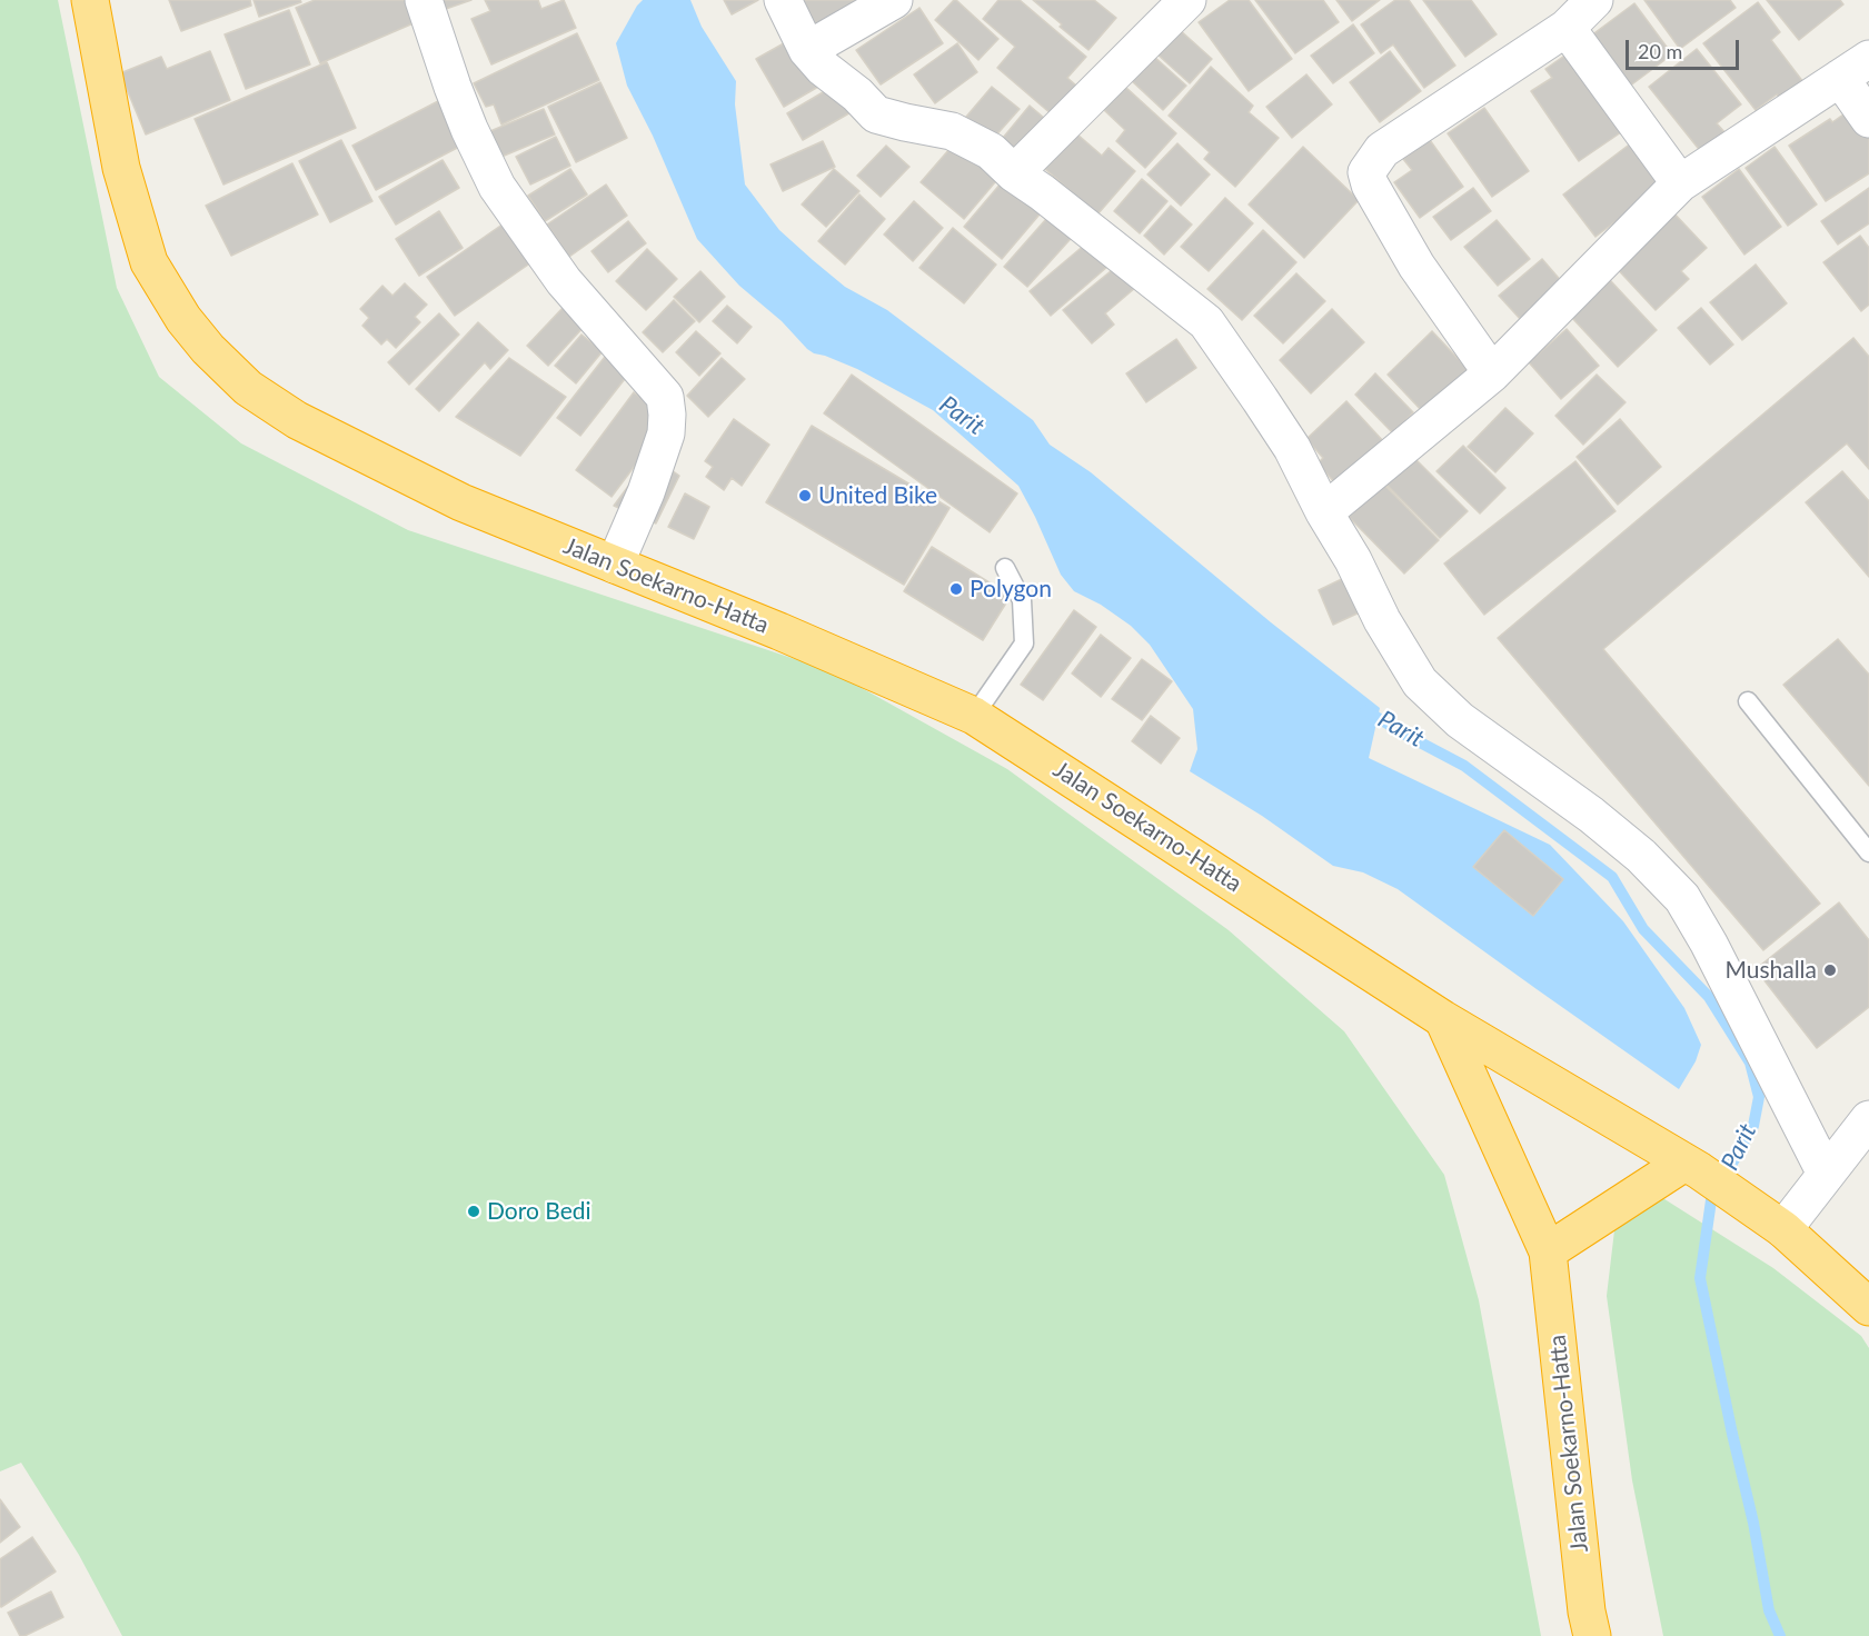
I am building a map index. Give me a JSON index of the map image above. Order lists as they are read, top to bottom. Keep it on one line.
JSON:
{"streets":{"highway":["Jalan Soekarno-Hatta"]},"water":["Parit"],"places":["United Bike","Polygon","Mushalla","Doro Bedi"],"scale_bar":"20 m"}
